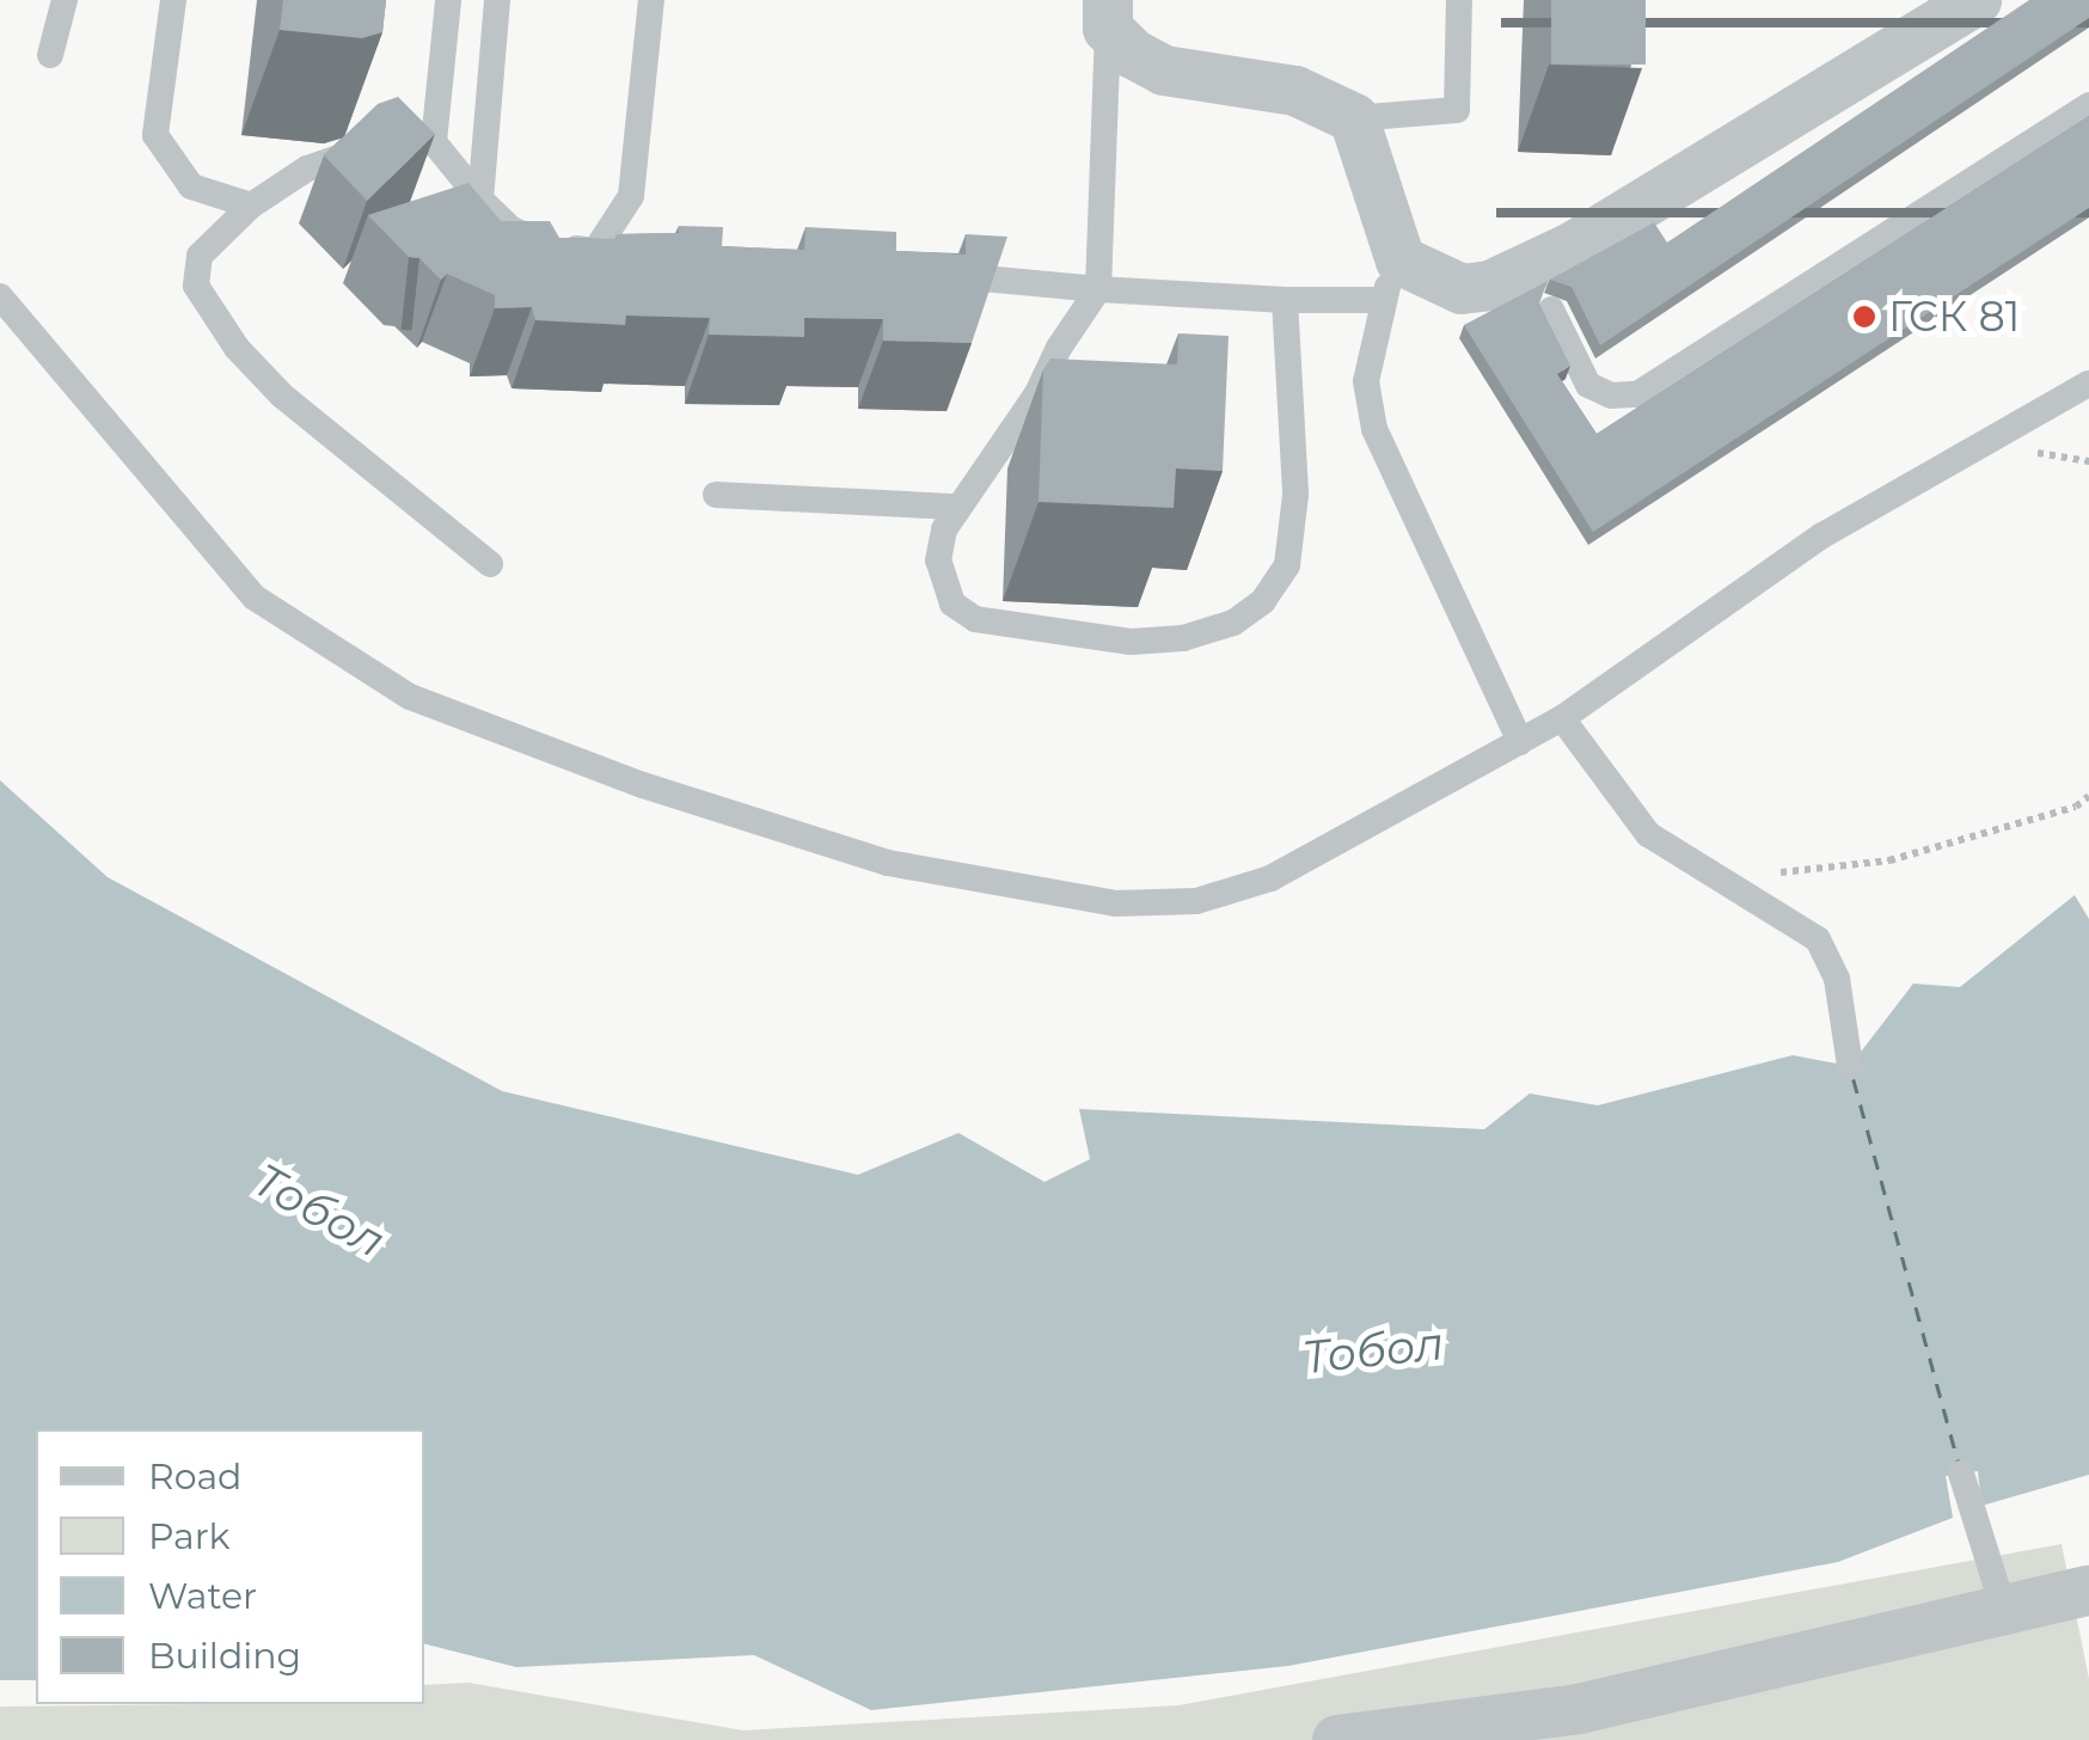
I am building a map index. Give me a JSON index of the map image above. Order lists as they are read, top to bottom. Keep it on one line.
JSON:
{"water":["Тобол"],"places":["ГСК 81"],"legend":["Road","Park","Water","Building"]}
